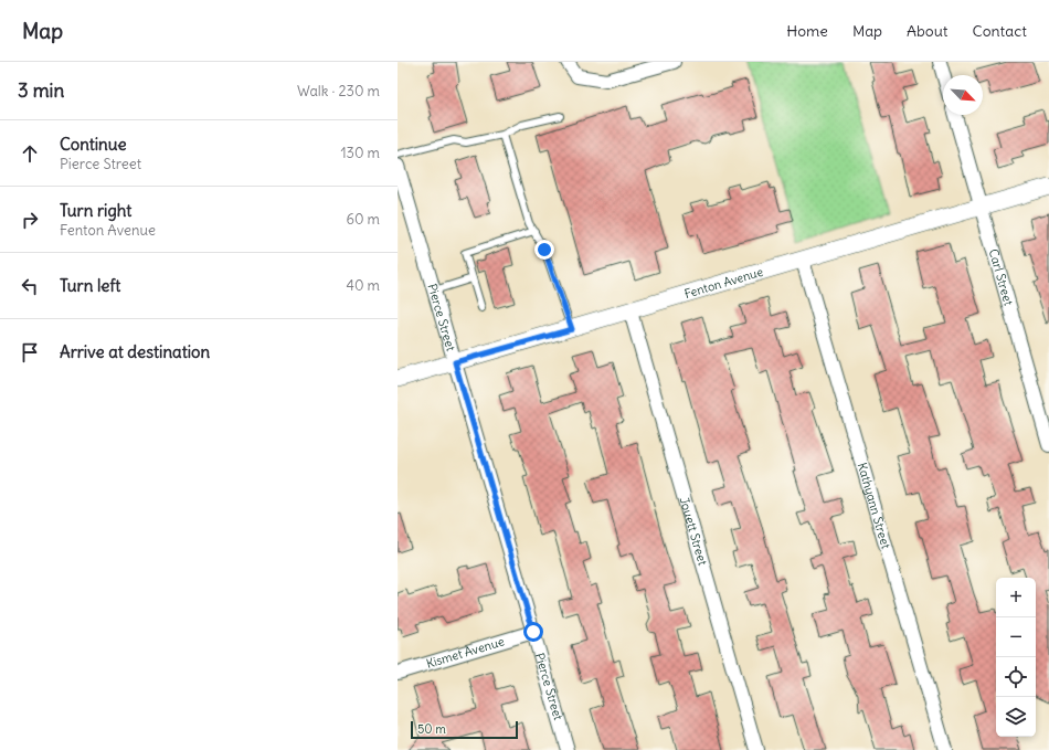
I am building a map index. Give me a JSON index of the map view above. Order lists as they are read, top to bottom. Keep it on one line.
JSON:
{"streets":{"street":["Carl Street","Fenton Avenue","Pierce Street","Kathyann Street","Jouett Street","Kismet Avenue"]},"crossings":[["Carl Street","Fenton Avenue"],["Fenton Avenue","Pierce Street"],["Fenton Avenue","Kathyann Street"],["Fenton Avenue","Jouett Street"],["Pierce Street","Kismet Avenue"]],"scale_bar":"50 m","north":"bottom right","page":{"header":"Map","nav":["Home","Map","About","Contact"],"heading":["3 min","Walk · 230 m"],"list":[["Continue","Pierce Street","130 m"],["Turn right","Fenton Avenue","60 m"],["Turn left","40 m"],"Arrive at destination"],"map_buttons":["+","−"],"scale":"50 m"}}
